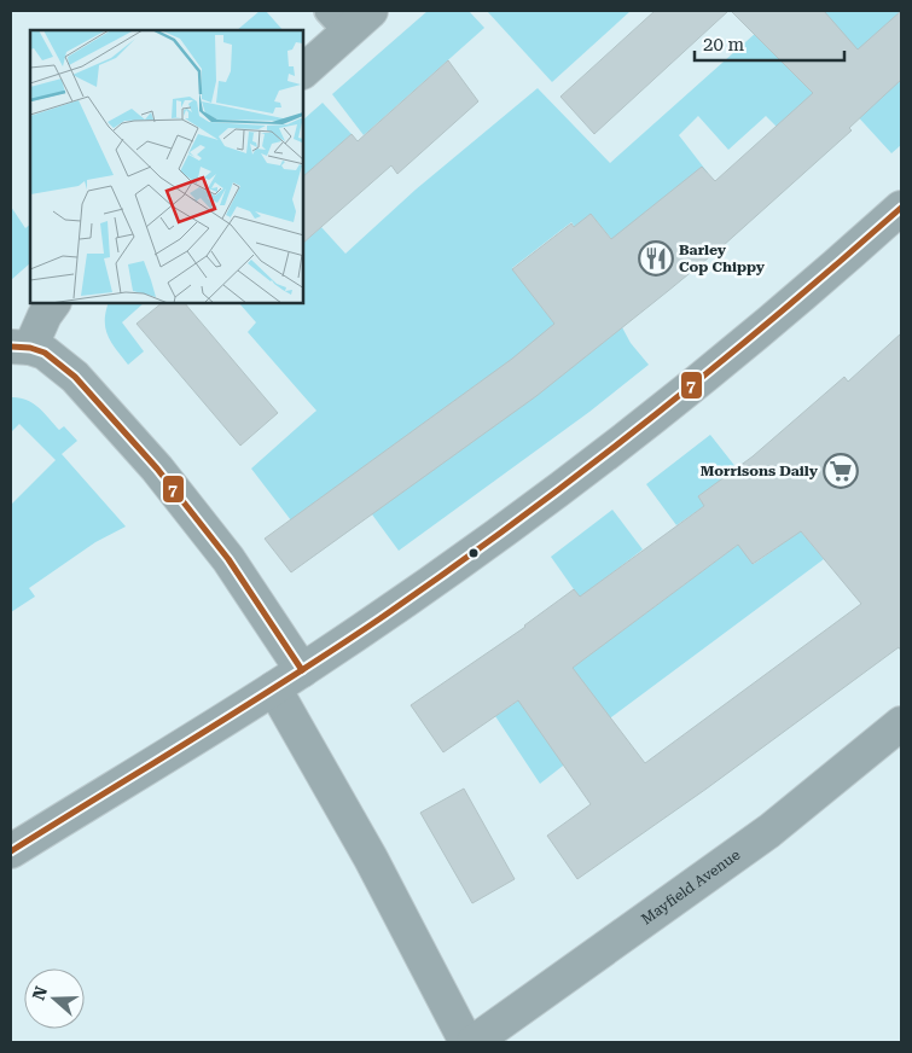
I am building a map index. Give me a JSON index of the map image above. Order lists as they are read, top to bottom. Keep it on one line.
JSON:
{"streets":{"street":["Mayfield Avenue"]},"places":{"restaurant":["Barley Cop Chippy"],"supermarket":["Morrisons Daily"]},"lines":["transit line 7"],"scale_bar":"20 m","north":"left"}
